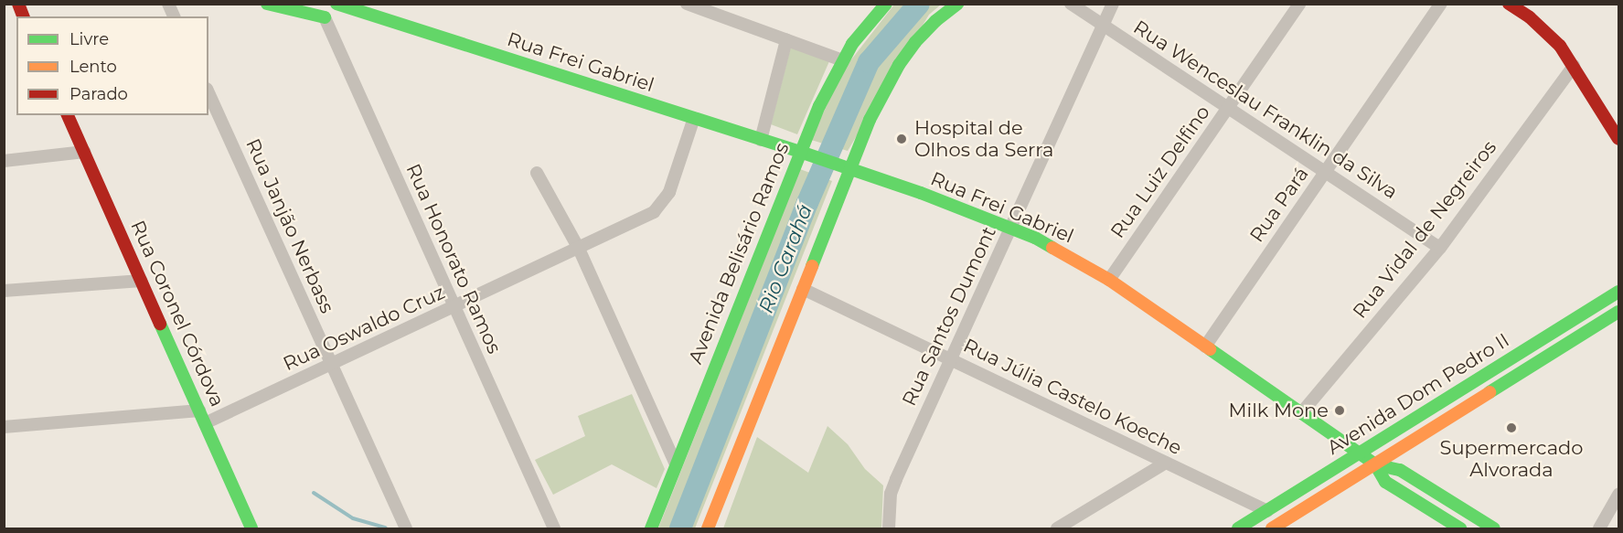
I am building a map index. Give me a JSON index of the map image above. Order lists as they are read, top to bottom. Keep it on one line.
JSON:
{"streets":{"main road":["Rua Frei Gabriel","Avenida Belisário Ramos","Rua Honorato Ramos","Rua Coronel Córdova","Avenida Dom Pedro II"],"street":["Rua Wenceslau Franklin da Silva","Rua Luiz Delfino","Rua Pará","Rua Janjão Nerbass","Rua Vidal de Negreiros","Rua Santos Dumont","Rua Oswaldo Cruz","Rua Júlia Castelo Koeche"]},"crossings":[["Rua Frei Gabriel","Rua Luiz Delfino"],["Rua Frei Gabriel","Rua Pará"],["Rua Frei Gabriel","Rua Vidal de Negreiros"],["Rua Frei Gabriel","Avenida Belisário Ramos"],["Rua Frei Gabriel","Rua Santos Dumont"],["Rua Frei Gabriel","Rua Oswaldo Cruz"],["Rua Frei Gabriel","Avenida Dom Pedro II"],["Rua Wenceslau Franklin da Silva","Rua Luiz Delfino"],["Rua Wenceslau Franklin da Silva","Rua Pará"],["Rua Wenceslau Franklin da Silva","Rua Vidal de Negreiros"],["Rua Wenceslau Franklin da Silva","Rua Santos Dumont"],["Rua Janjão Nerbass","Rua Oswaldo Cruz"],["Rua Honorato Ramos","Rua Oswaldo Cruz"],["Rua Coronel Córdova","Rua Oswaldo Cruz"],["Rua Santos Dumont","Rua Júlia Castelo Koeche"],["Avenida Dom Pedro II","Rua Júlia Castelo Koeche"]],"water":["Rio Carahá"],"places":["Hospital de Olhos da Serra","Milk Mone","Supermercado Alvorada"],"legend":["Livre","Lento","Parado"]}
